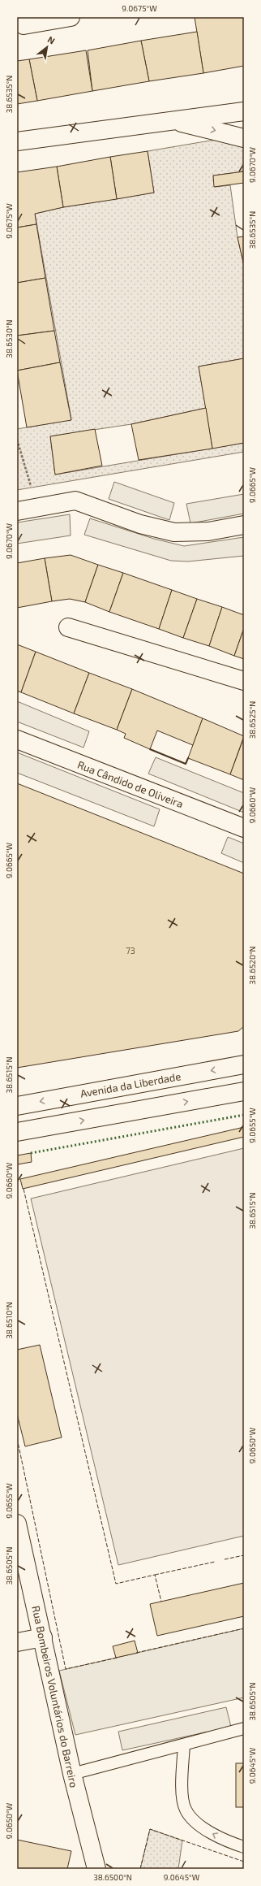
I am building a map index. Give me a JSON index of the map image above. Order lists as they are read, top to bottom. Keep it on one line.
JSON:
{"streets":{"street":["Rua Cândido de Oliveira","Avenida da Liberdade","Rua Bombeiros Voluntários do Barreiro"]},"house_numbers":["73"],"north":"top right","coordinates":["9.0675°W","38.6535°N","9.0670°W","38.6530°N","9.0665°W","38.6525°N","9.0660°W","38.6520°N","38.6515°N","9.0655°W","38.6510°N","9.0650°W","38.6505°N","9.0645°W","38.6500°N"]}
